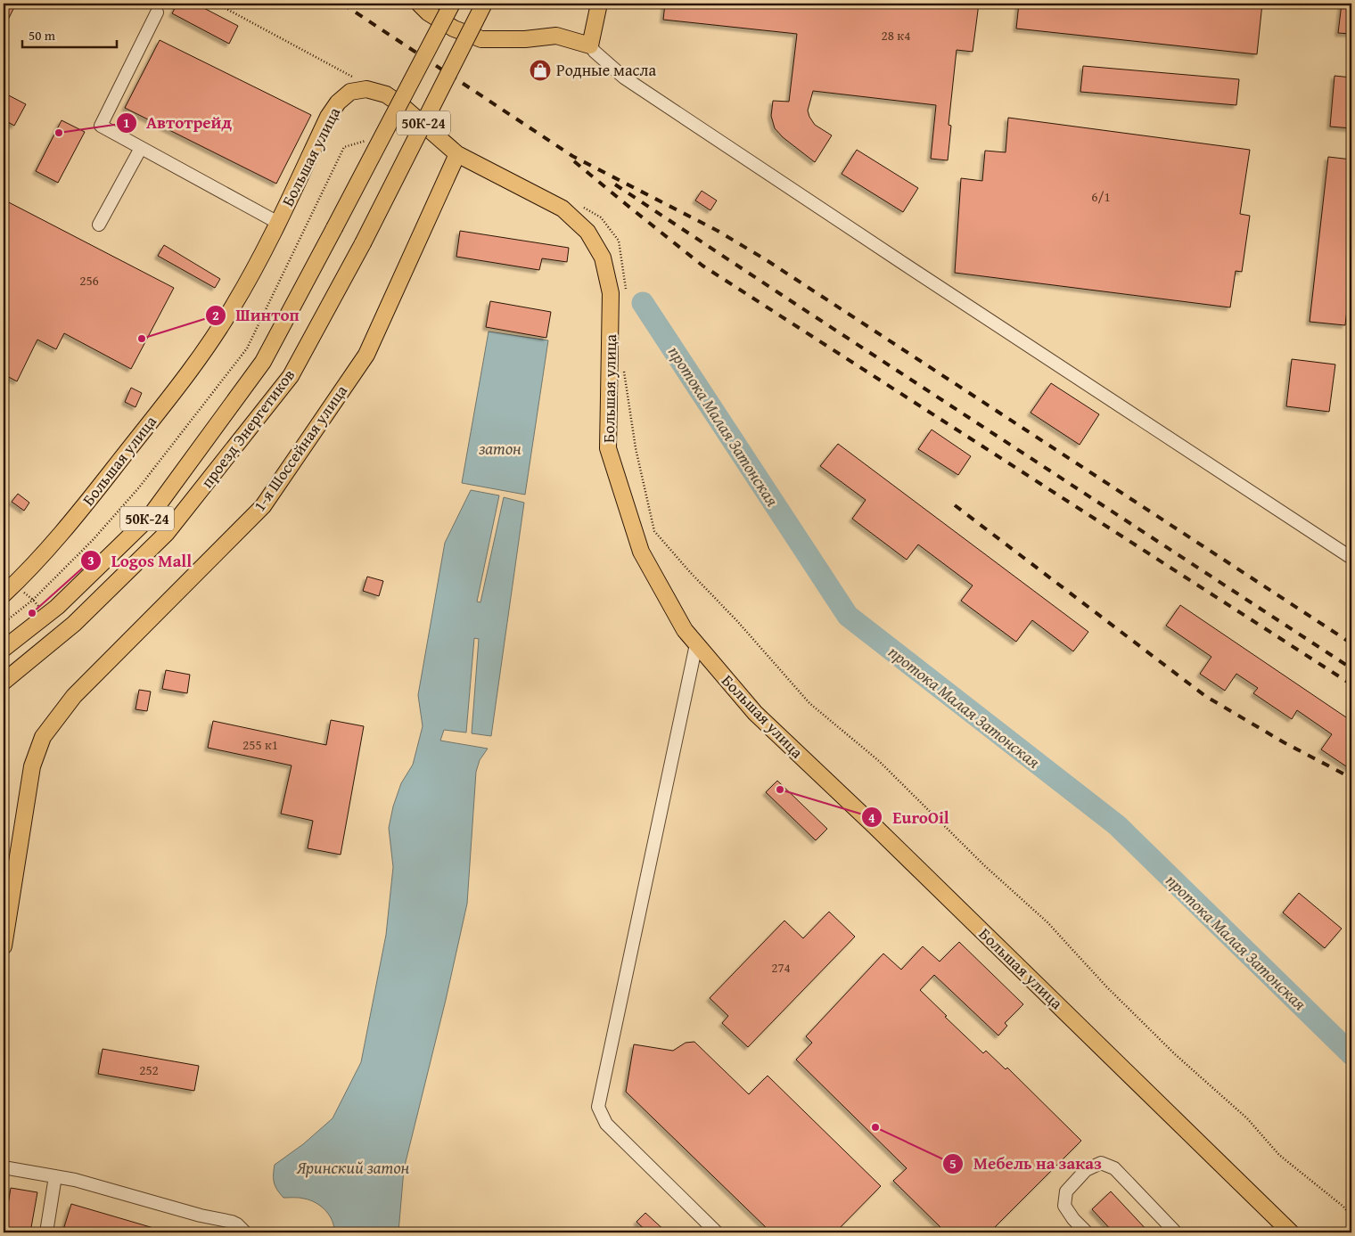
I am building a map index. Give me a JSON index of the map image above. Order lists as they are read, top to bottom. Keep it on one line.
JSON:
{"streets":{"main road":["50К-24","Большая улица","проезд Энергетиков","1-я Шоссейная улица"]},"crossings":[["Большая улица","1-я Шоссейная улица"]],"water":["протока Малая Затонская","затон","Яринский затон"],"places":{"shop":["Родные масла"],"other":["Автотрейд","Шинтоп","Logos Mall","EuroOil","Мебель на заказ"]},"house_numbers":["28 к4","6/1","256","255 к1","274","252"],"scale_bar":"50 m"}
